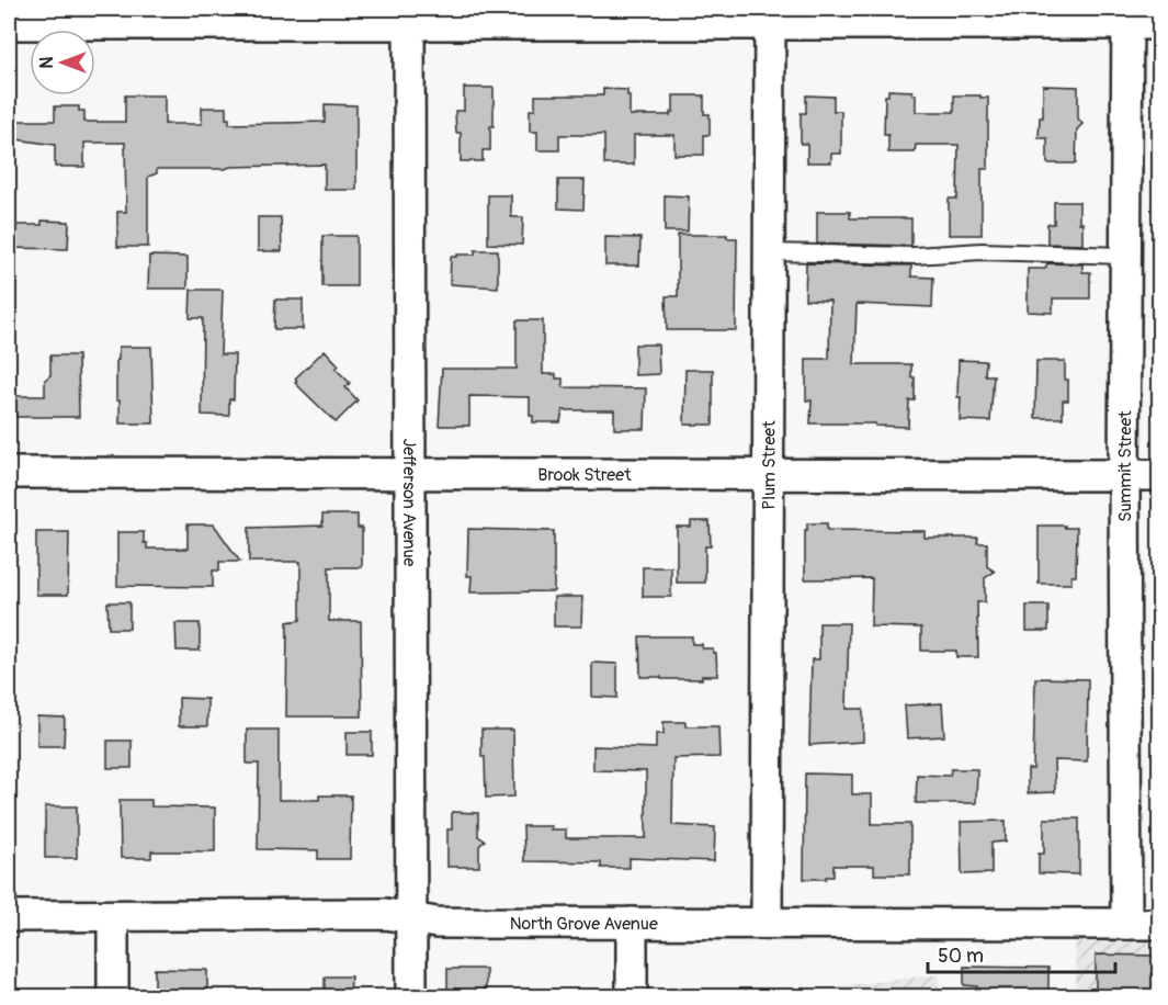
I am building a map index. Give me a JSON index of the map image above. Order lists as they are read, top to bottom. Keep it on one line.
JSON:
{"streets":{"street":["Plum Street","Summit Street","Brook Street","Jefferson Avenue","North Grove Avenue"]},"crossings":[["Plum Street","Brook Street"],["Plum Street","North Grove Avenue"],["Summit Street","Brook Street"],["Summit Street","North Grove Avenue"],["Brook Street","Jefferson Avenue"],["Jefferson Avenue","North Grove Avenue"]],"scale_bar":"50 m","north":"left"}
